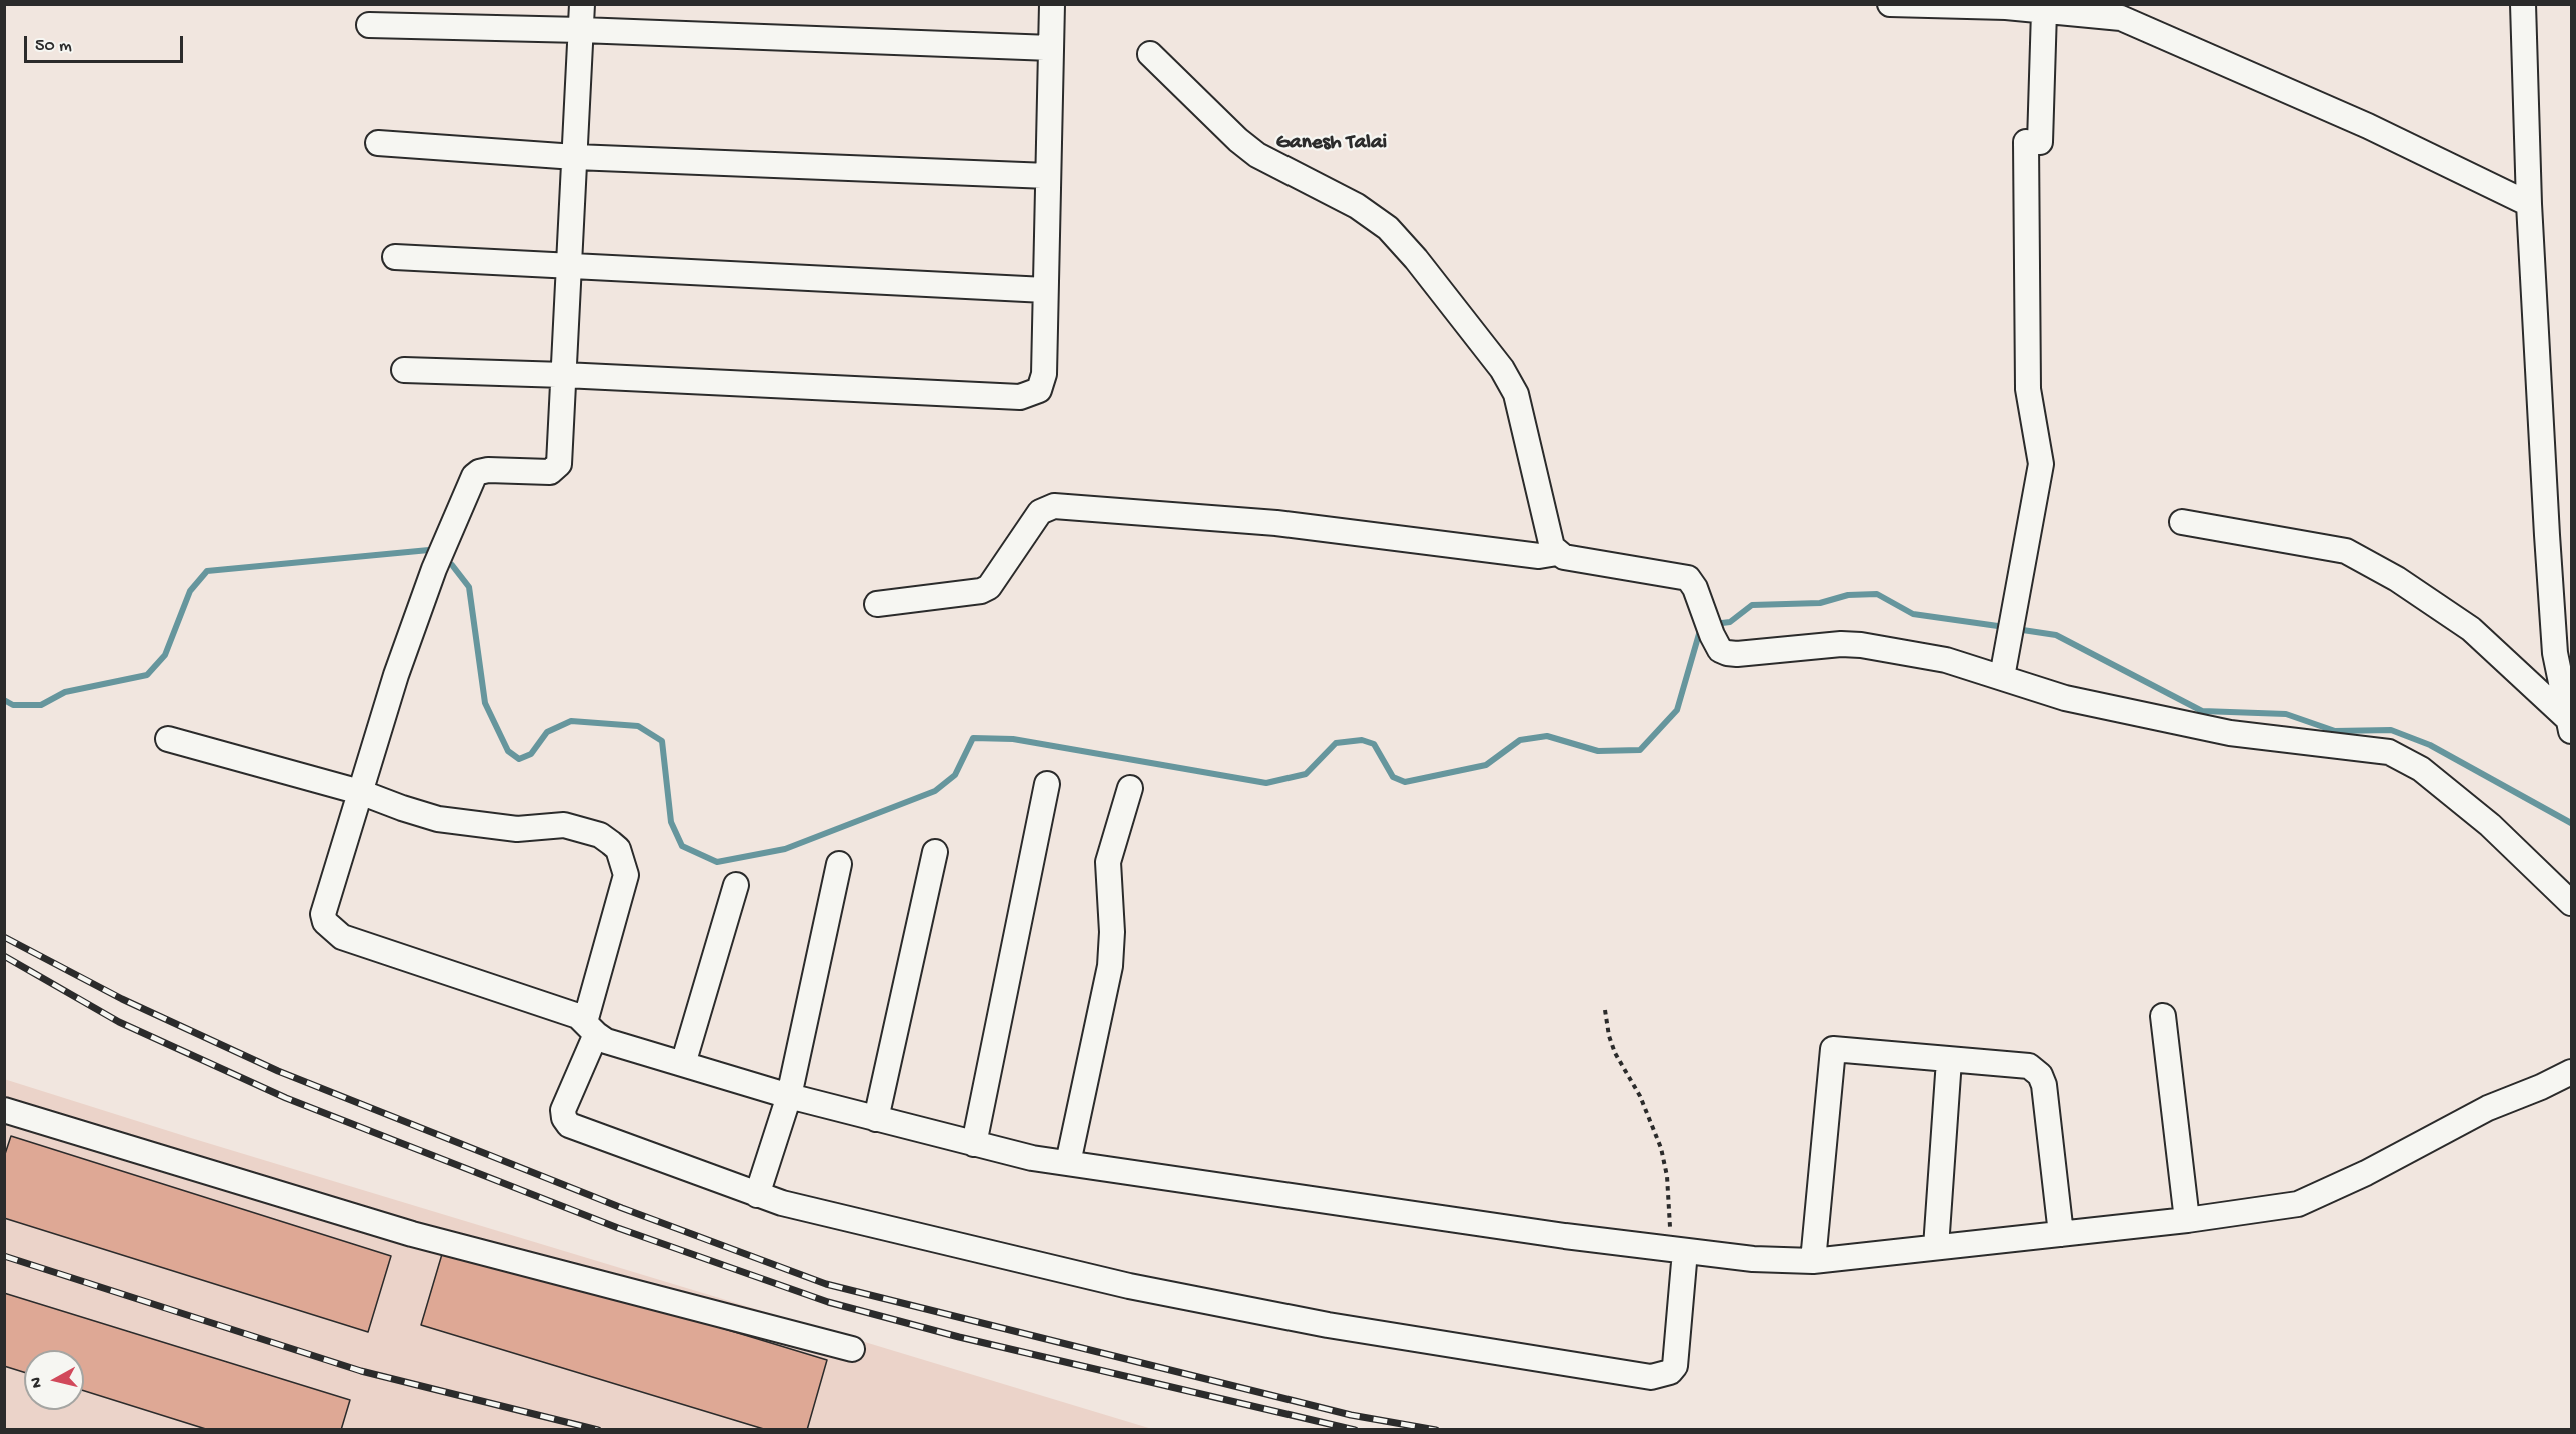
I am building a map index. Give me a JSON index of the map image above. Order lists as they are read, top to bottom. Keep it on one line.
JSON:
{"districts":["Ganesh Talai"],"scale_bar":"50 m","north":"left"}
